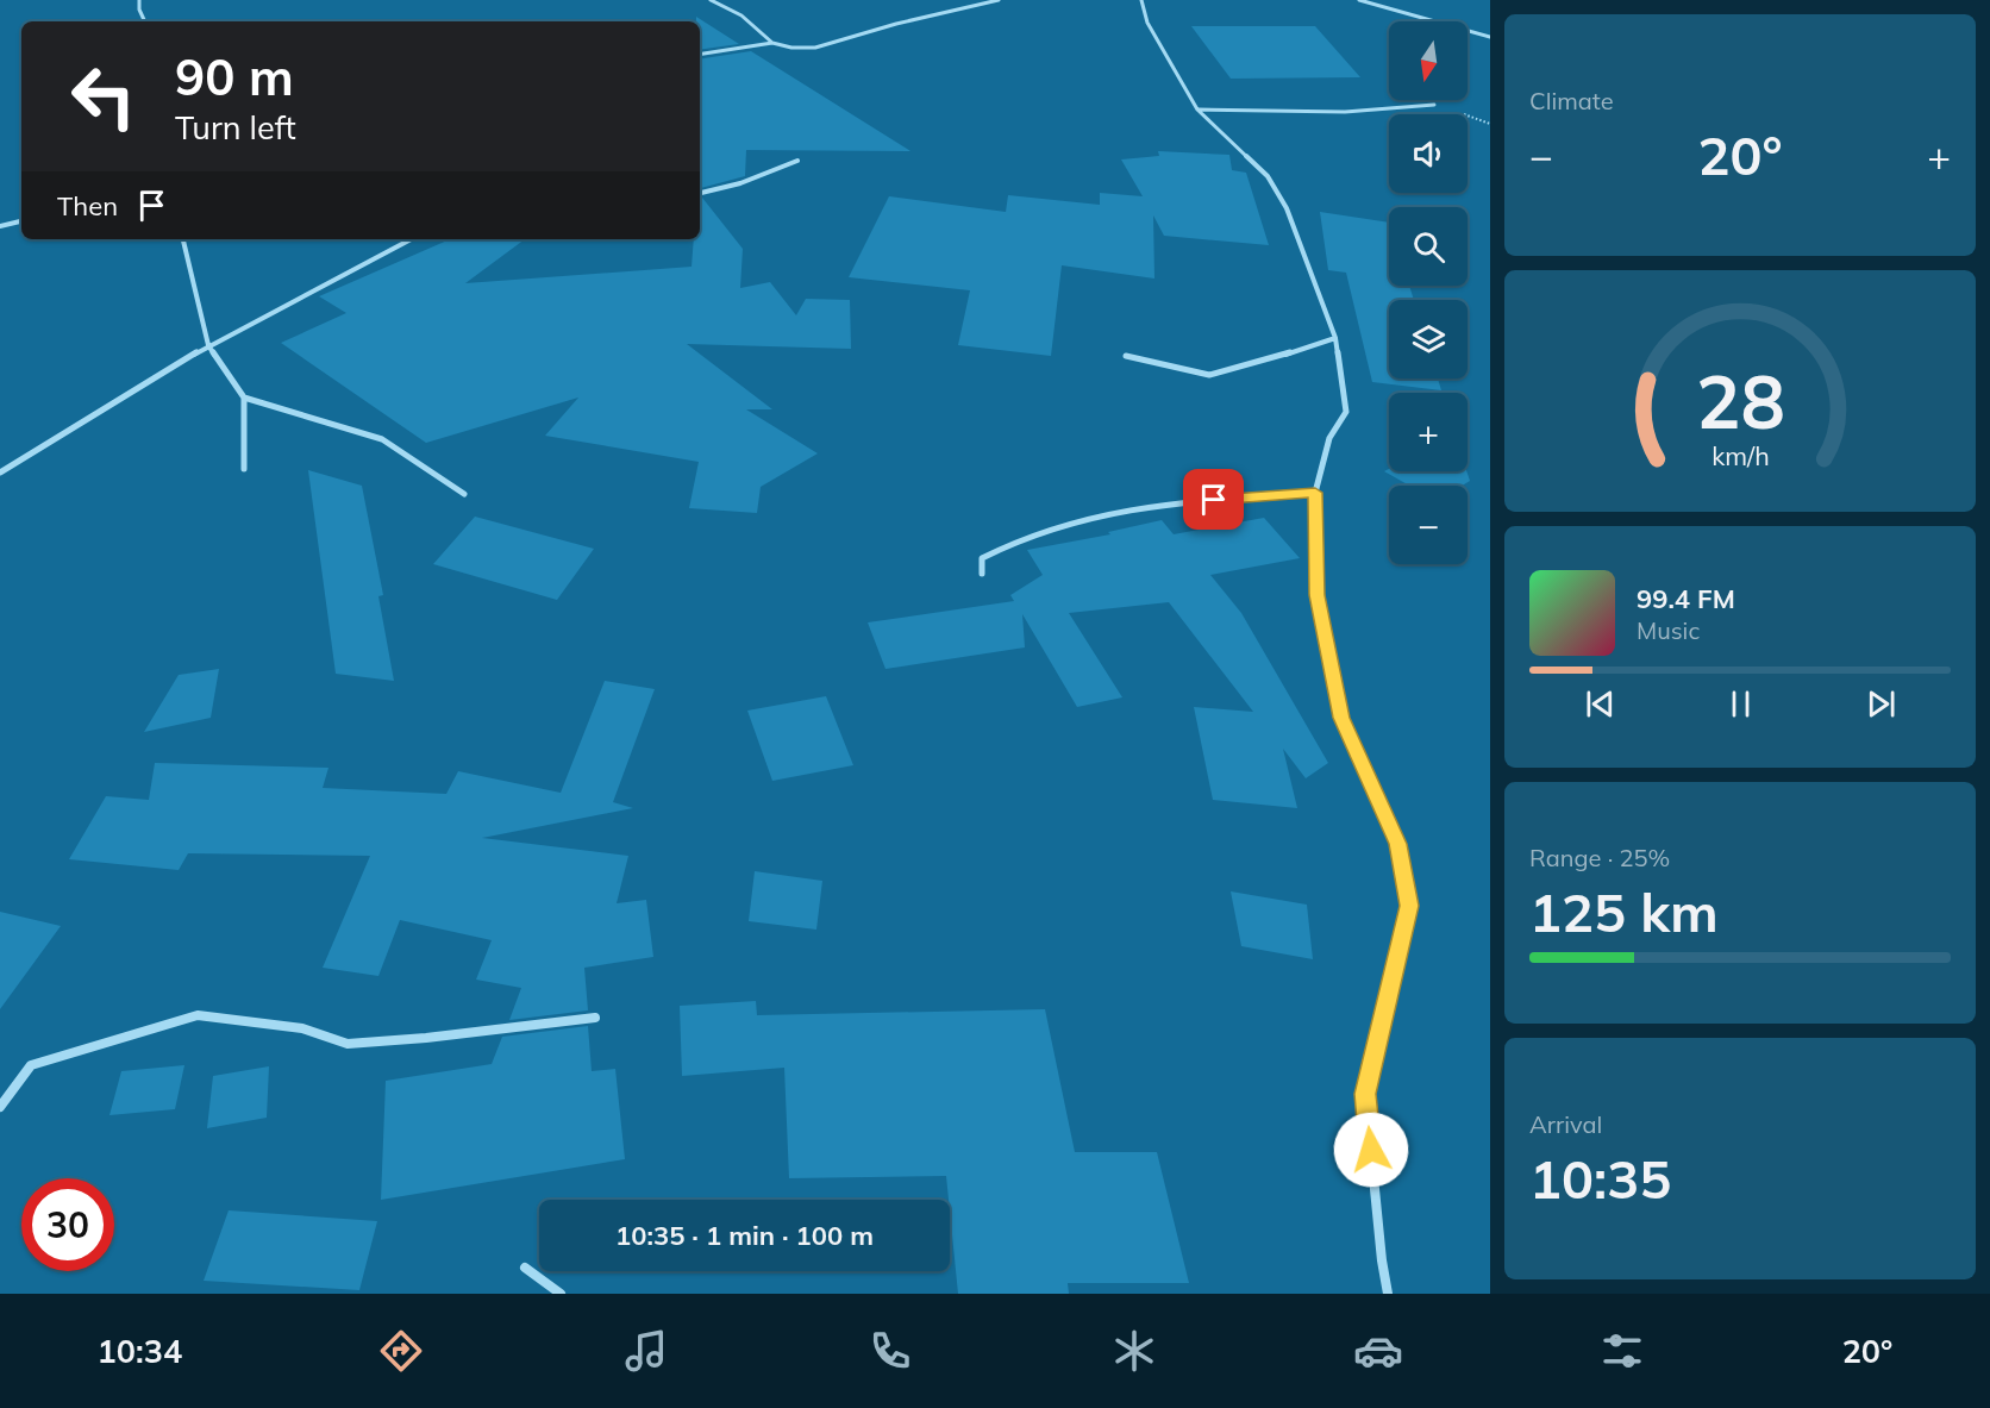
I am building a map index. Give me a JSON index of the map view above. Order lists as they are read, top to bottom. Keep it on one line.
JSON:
{"north":"bottom","page":{"tile":["Climate",["Range · 25%","125 km"],["Arrival","10:35"]],"map_buttons":["+","−"],"turn":["90 m","Turn left"],"heat":["−","20°","+"],"then":"Then","song":["99.4 FM","Music"],"limit":"30","trip":"10:35 · 1 min · 100 m","tabs":["10:34","20°"],"gauge":["28","km/h"]}}
